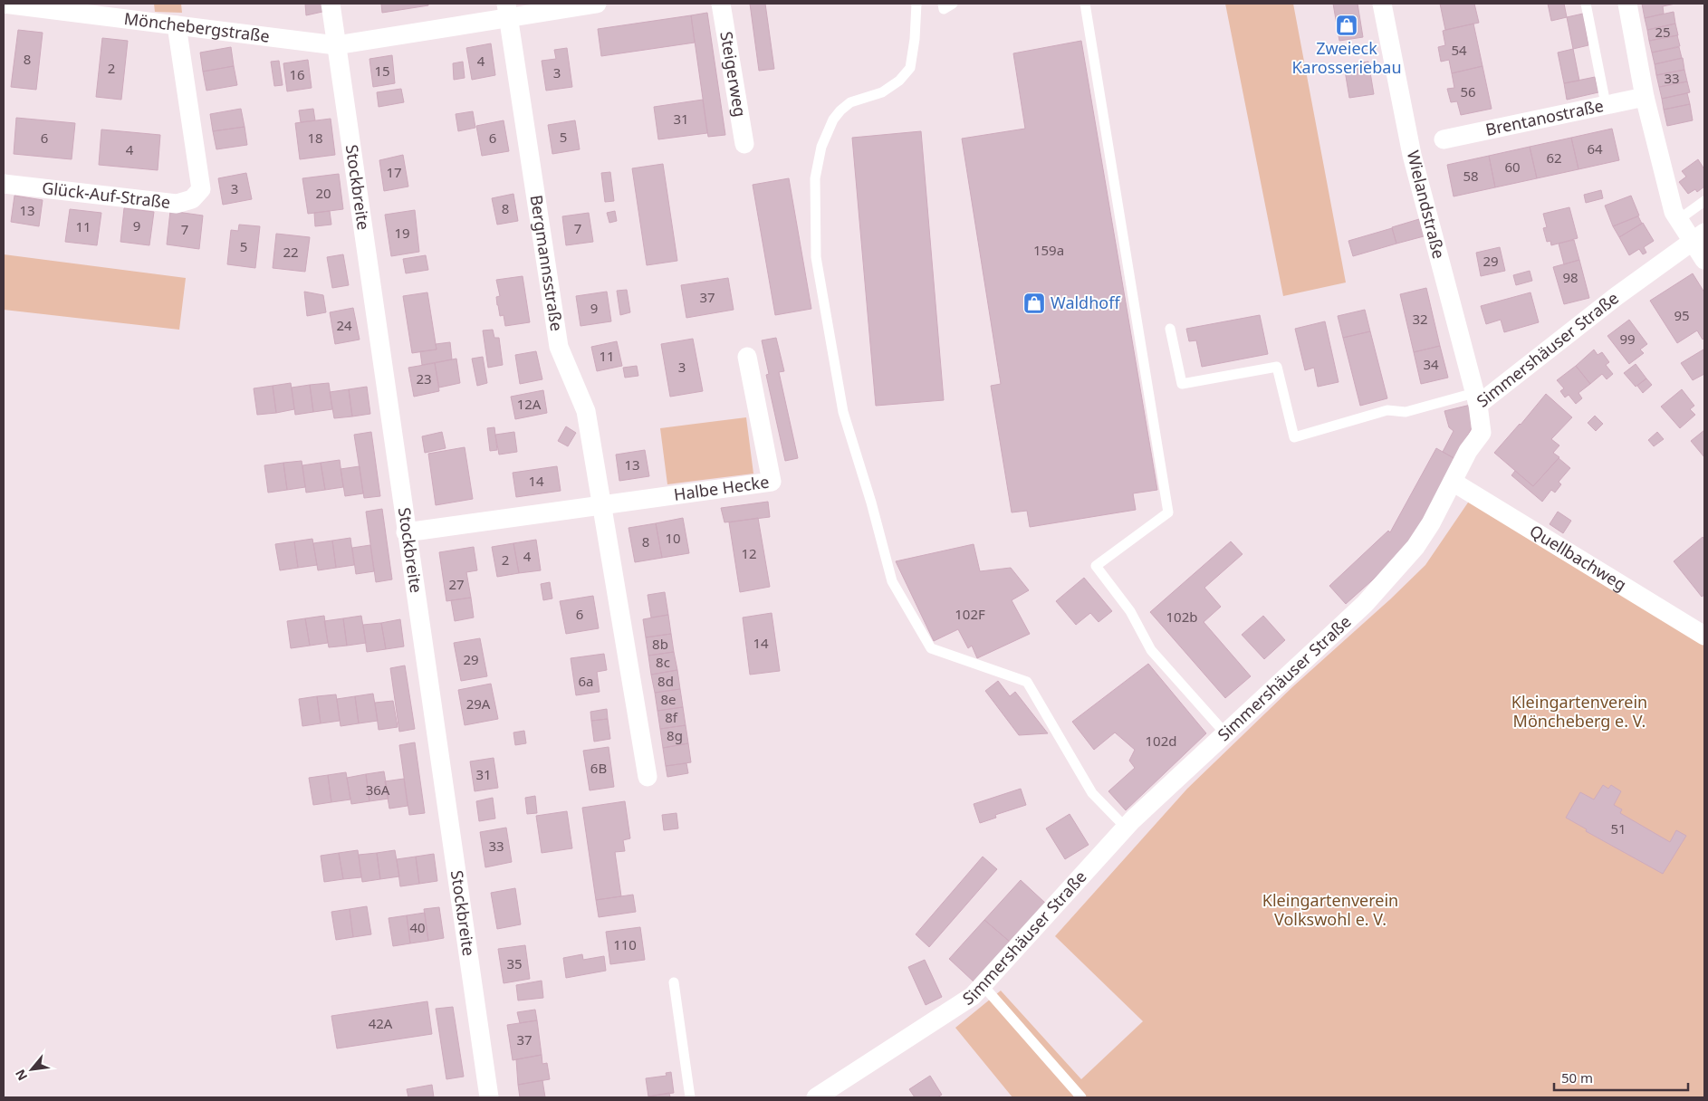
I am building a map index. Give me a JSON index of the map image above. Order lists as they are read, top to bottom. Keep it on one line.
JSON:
{"streets":{"street":["Mönchebergstraße","Steigerweg","Brentanostraße","Stockbreite","Glück-Auf-Straße","Wielandstraße","Bergmannsstraße","Simmershäuser Straße","Halbe Hecke","Quellbachweg"]},"crossings":[["Mönchebergstraße","Stockbreite"],["Mönchebergstraße","Glück-Auf-Straße"],["Stockbreite","Halbe Hecke"],["Wielandstraße","Simmershäuser Straße"],["Bergmannsstraße","Halbe Hecke"],["Simmershäuser Straße","Quellbachweg"]],"parks":["Kleingartenverein Möncheberg e. V.","Kleingartenverein Volkswohl e. V."],"places":{"shop":["Zweieck Karosseriebau","Waldhoff"]},"house_numbers":["25","54","8","4","2","15","3","16","33","56","31","5","6","18","6","64","4","62","60","17","58","3","20","8","13","9","11","7","7","19","5","159a","22","29","98","37","9","95","32","24","99","11","34","3","23","12A","13","14","10","8","12","4","2","27","6","102F","102b","14","8b","29","8c","6a","8d","8e","29A","8f","8g","102d","6B","31","36A","51","33","40","110","35","42A","37"],"scale_bar":"50 m","north":"bottom left"}
